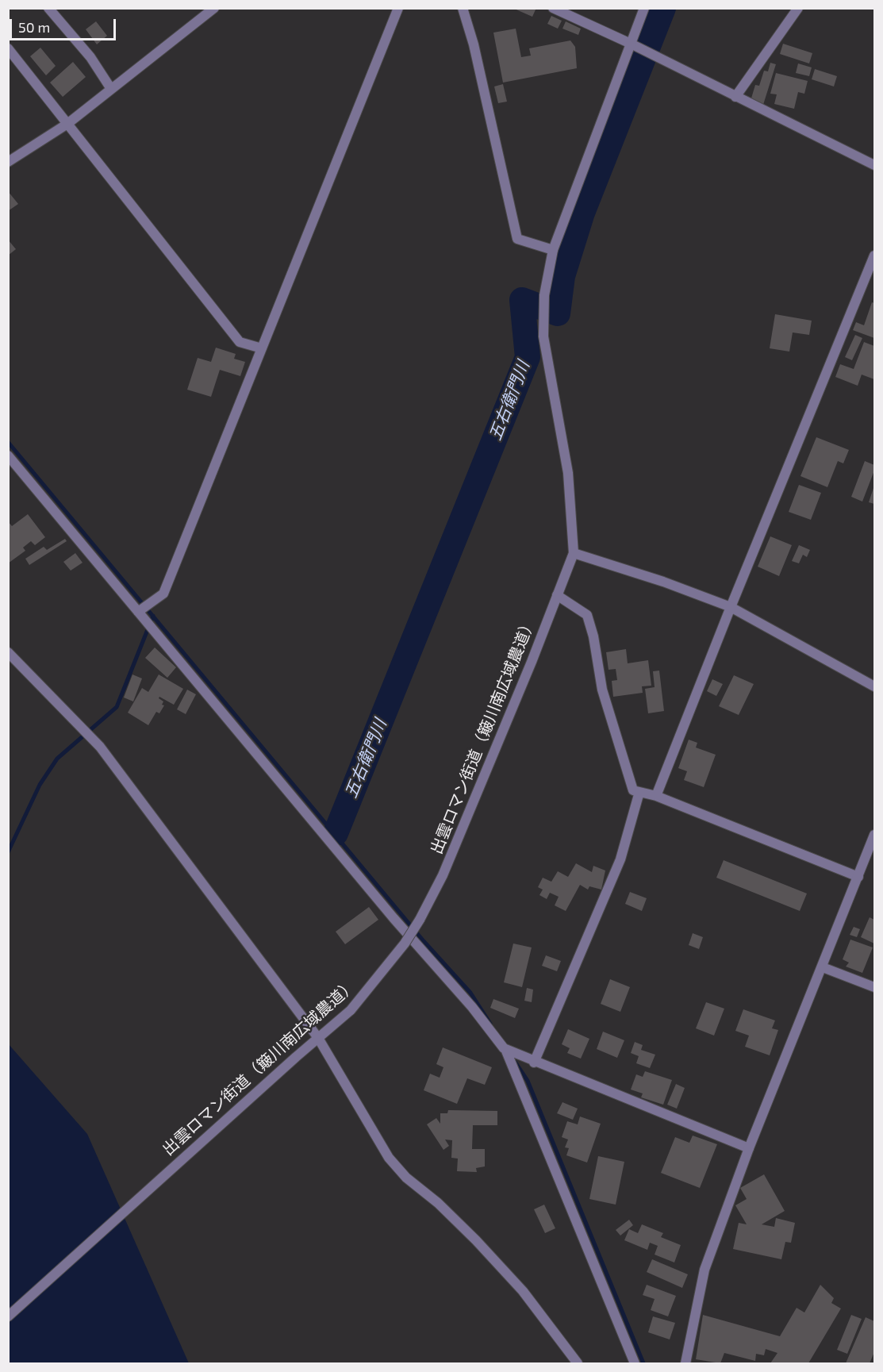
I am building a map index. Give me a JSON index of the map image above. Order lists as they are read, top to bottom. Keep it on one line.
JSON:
{"streets":{"street":["出雲ロマン街道（簸川南広域農道）"]},"water":["五右衛門川"],"scale_bar":"50 m"}
